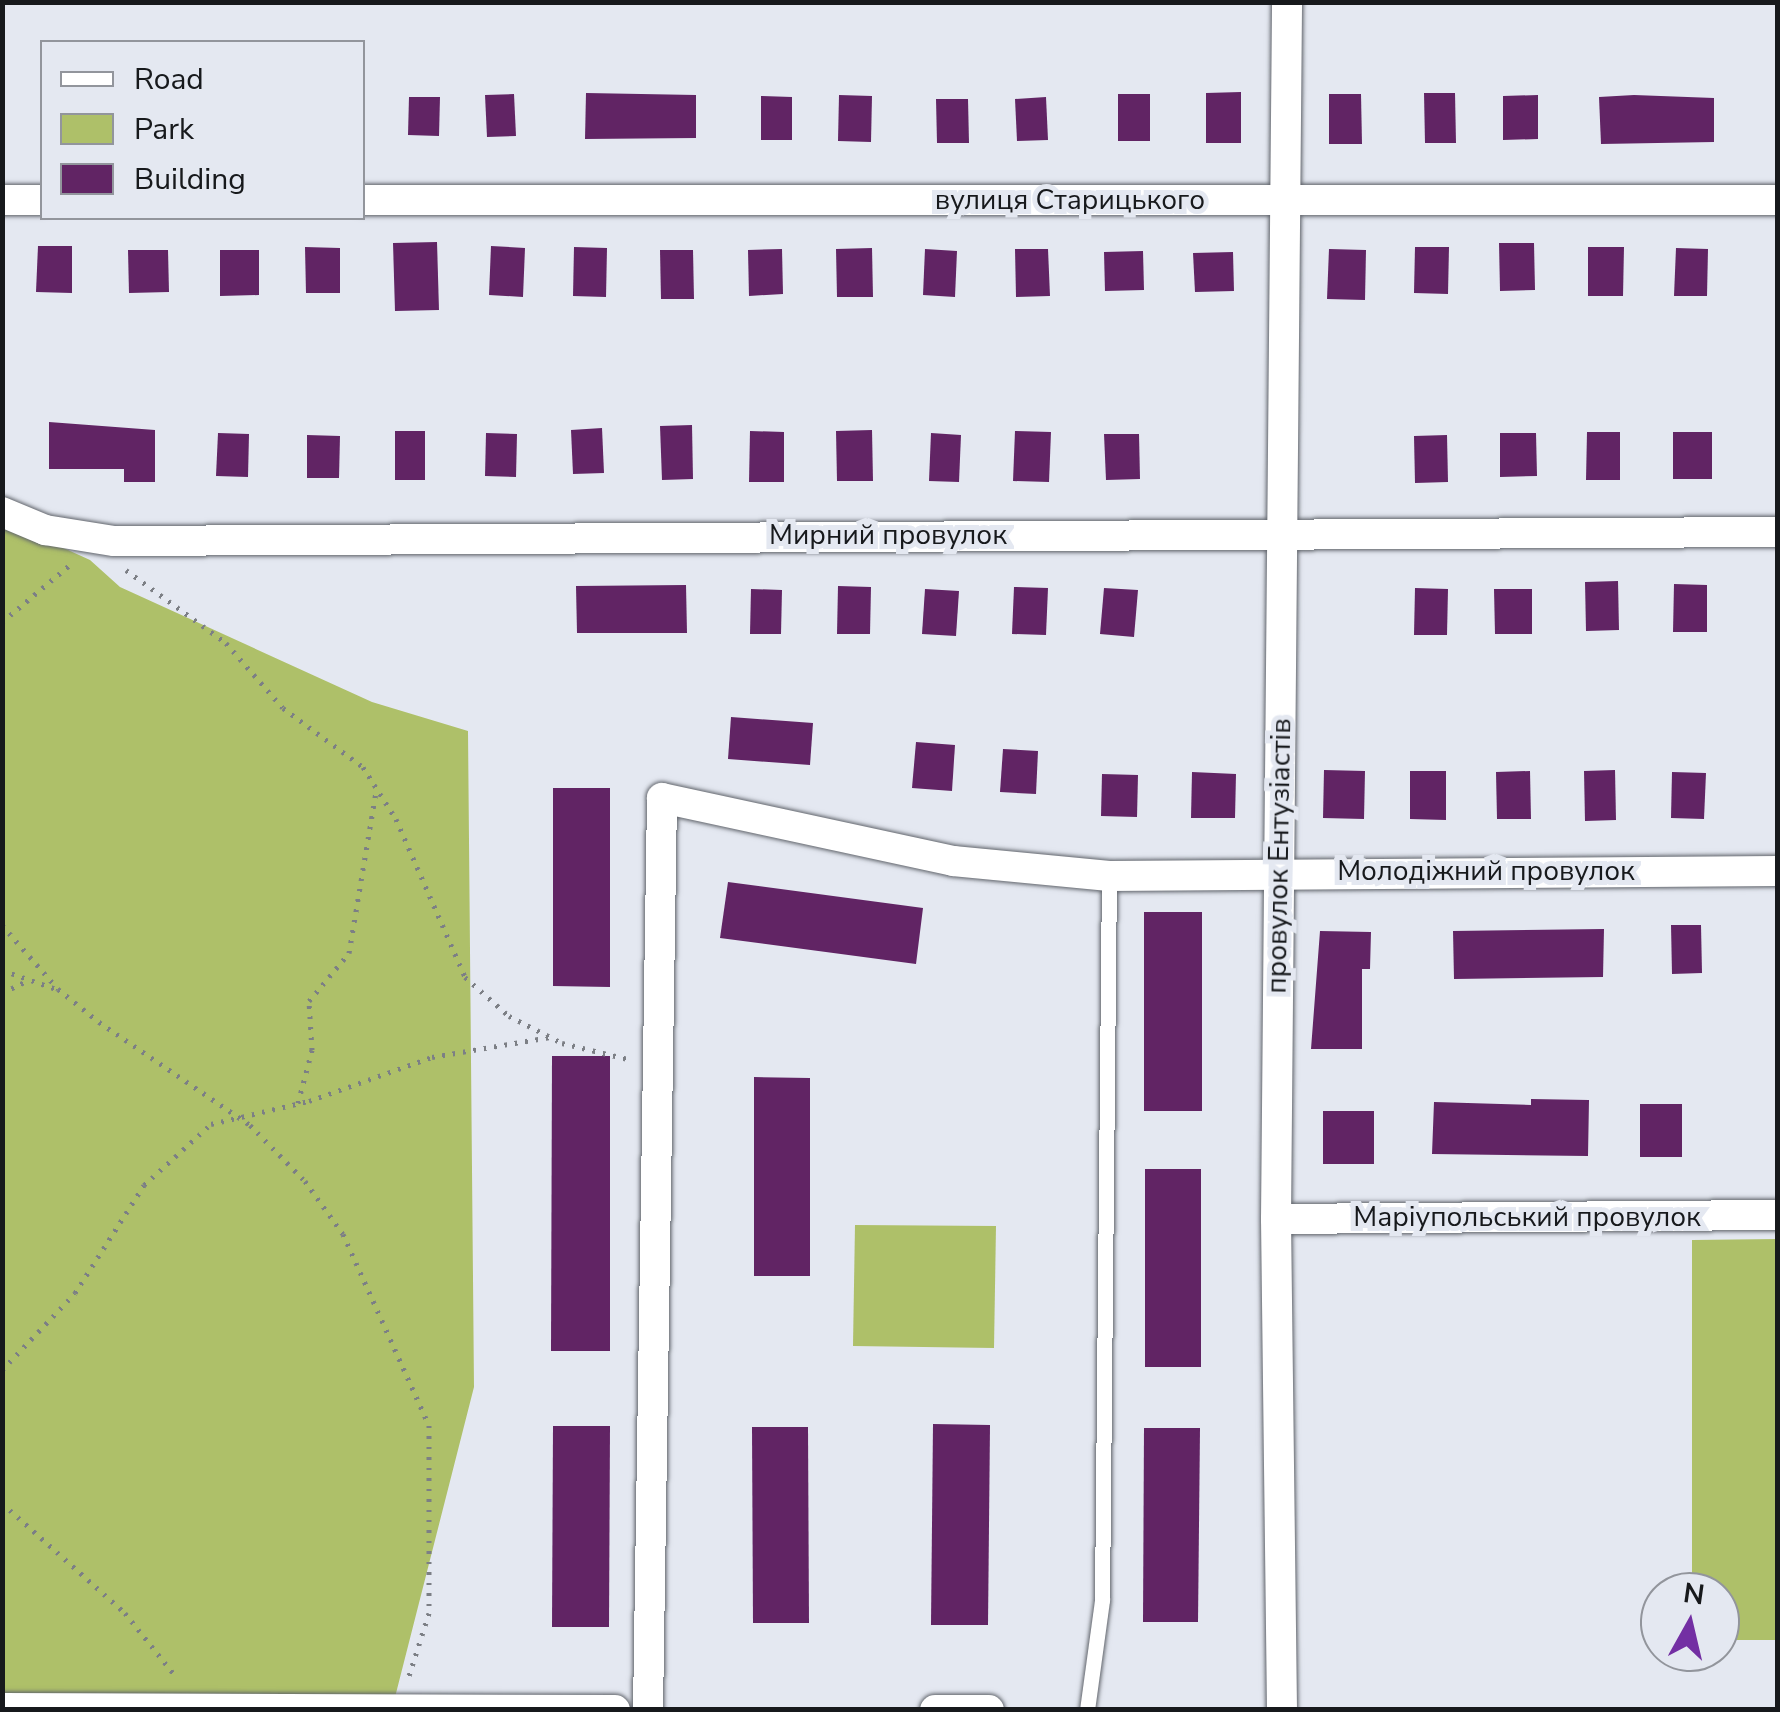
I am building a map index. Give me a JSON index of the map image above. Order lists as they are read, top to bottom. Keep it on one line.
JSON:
{"streets":{"street":["вулиця Старицького","Мирний провулок","провулок Ентузіастів","Молодіжний провулок","Маріупольський провулок"]},"crossings":[["вулиця Старицького","провулок Ентузіастів"],["Мирний провулок","провулок Ентузіастів"],["провулок Ентузіастів","Молодіжний провулок"],["провулок Ентузіастів","Маріупольський провулок"]],"legend":["Road","Park","Building"],"north":"top"}
